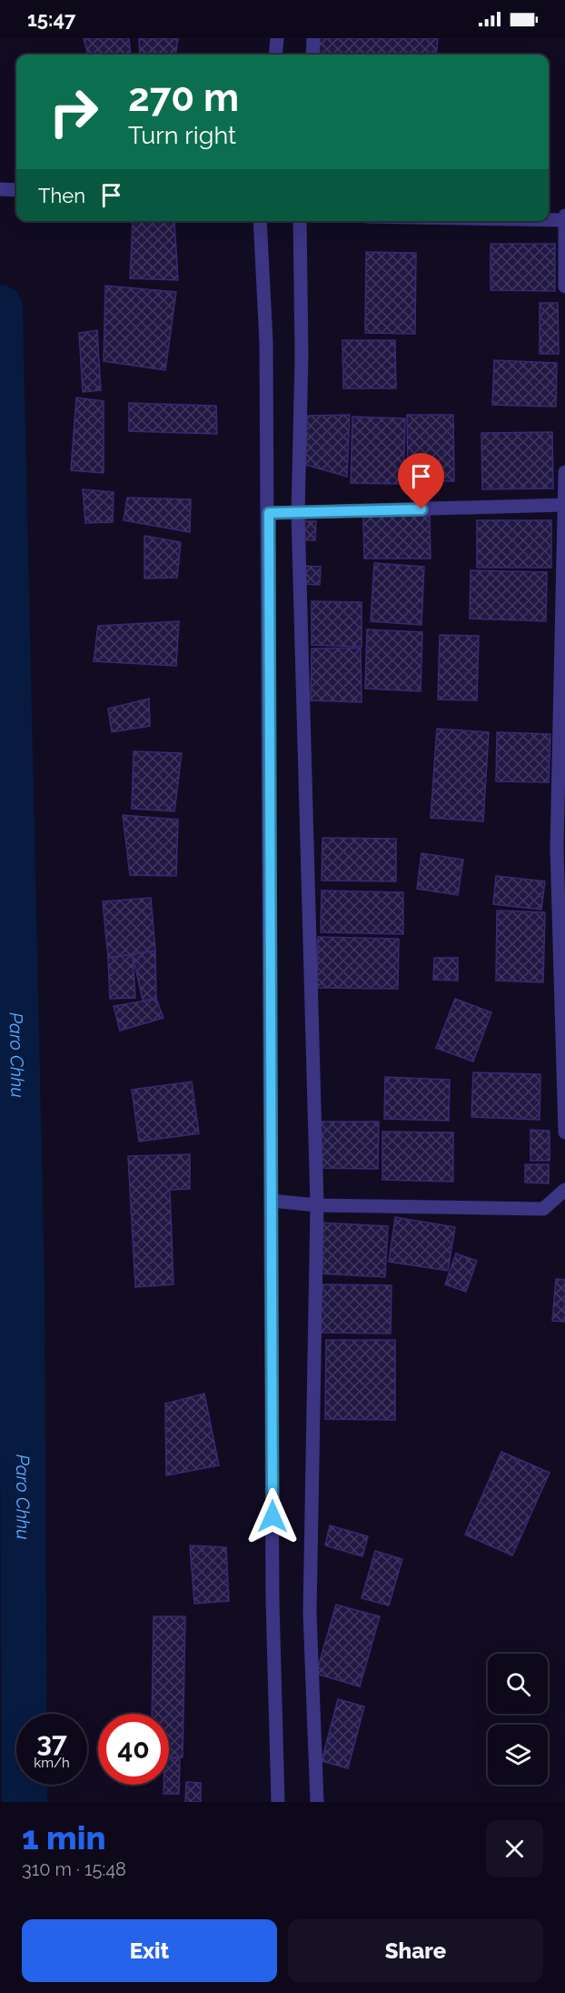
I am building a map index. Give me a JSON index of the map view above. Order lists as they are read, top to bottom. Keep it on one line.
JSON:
{"water":["Paro Chhu"],"page":{"status":"15:47","turn":["270 m","Turn right"],"then":"Then","speed":"37 km/h","limit":"40","heading":["1 min","310 m · 15:48"],"buttons":["Exit","Share"]}}
